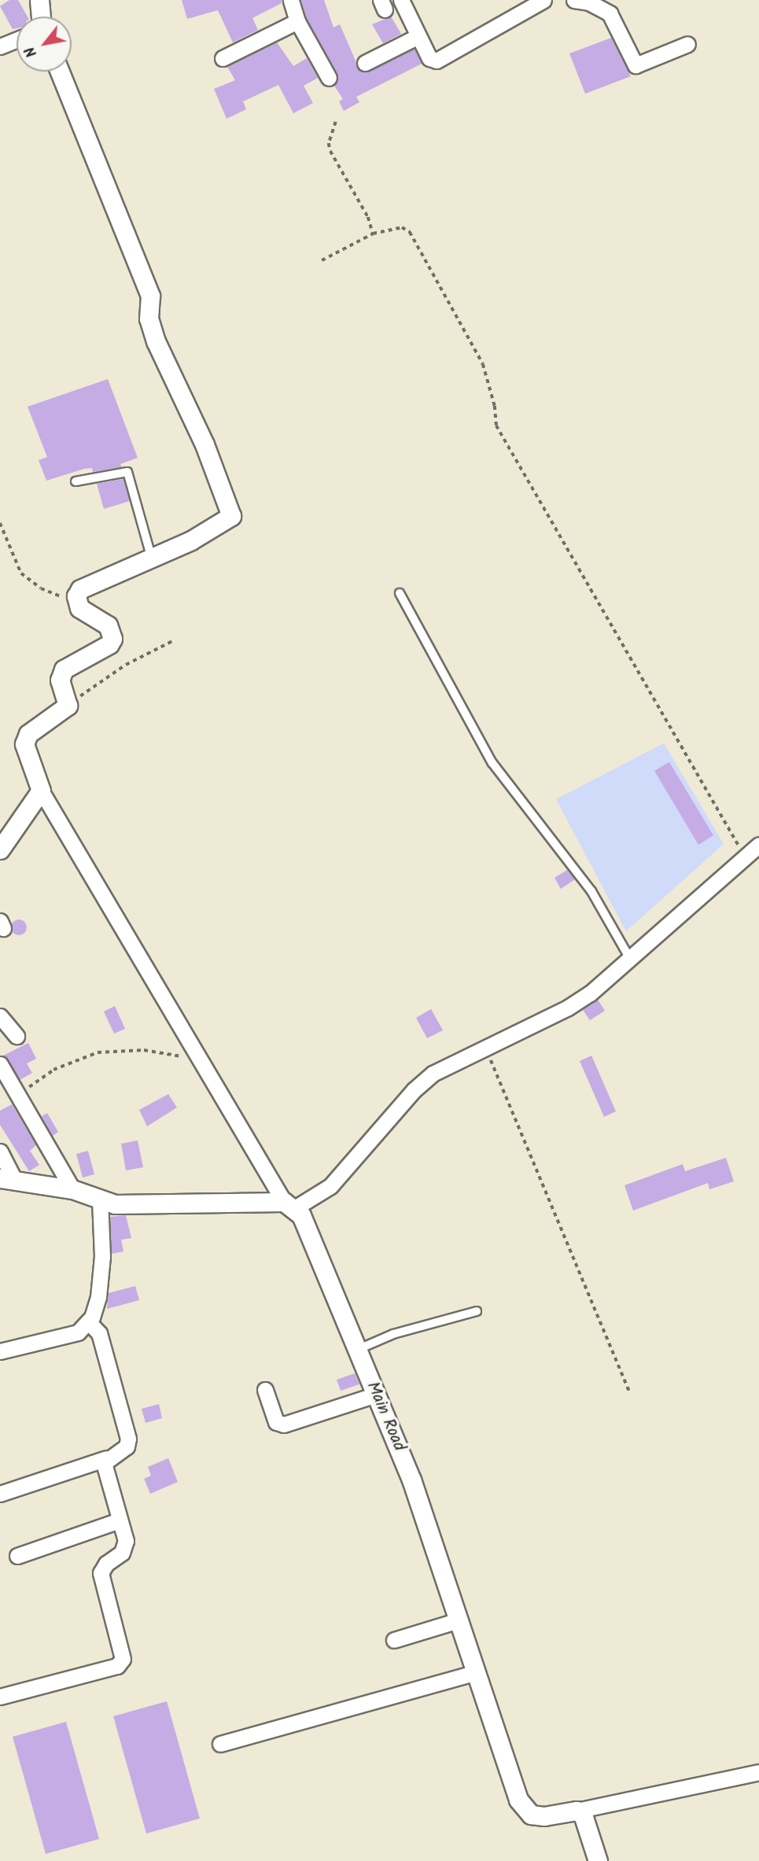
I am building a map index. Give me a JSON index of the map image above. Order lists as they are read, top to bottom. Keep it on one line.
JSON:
{"streets":{"street":["Main Road"]},"north":"bottom left"}
